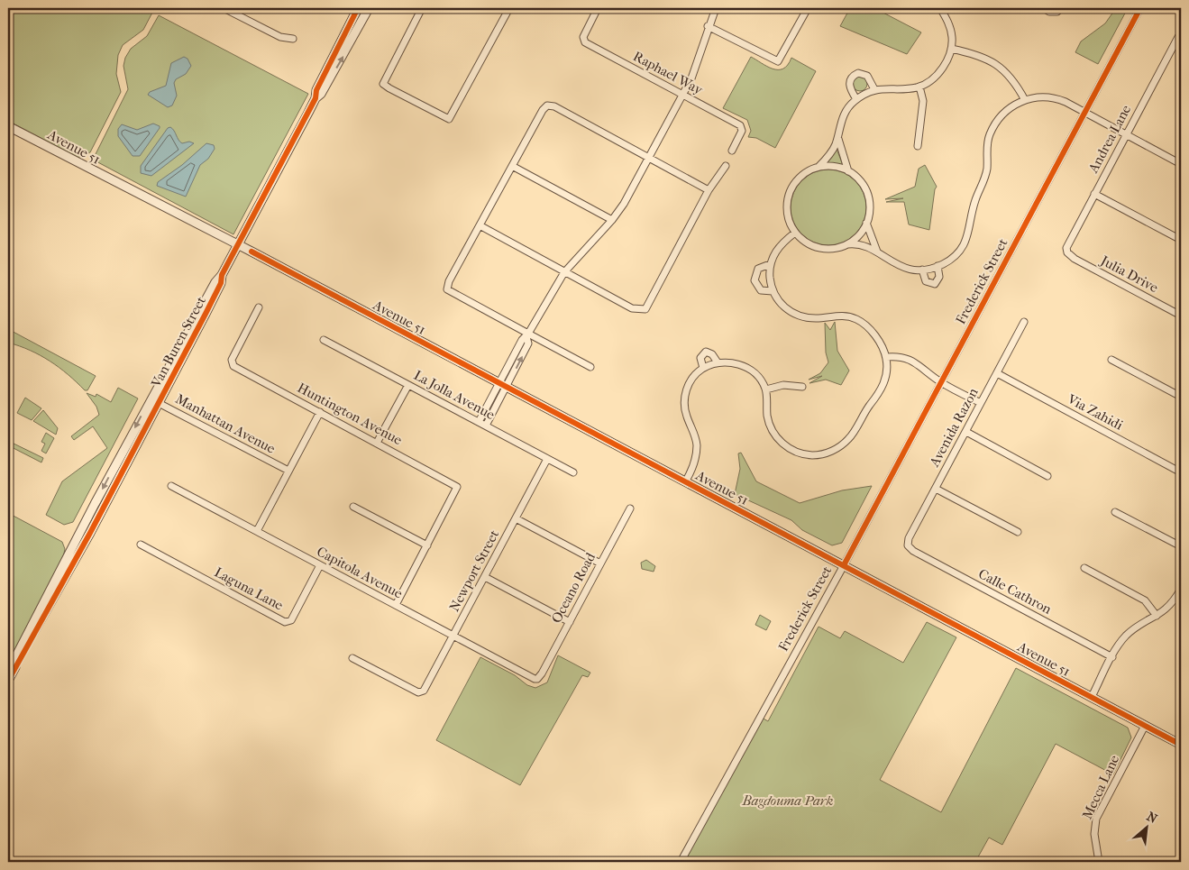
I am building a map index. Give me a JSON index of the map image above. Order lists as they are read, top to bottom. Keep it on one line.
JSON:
{"streets":{"street":["Raphael Way","Andrea Lane","Avenue 51","Julia Drive","Frederick Street","Van Buren Street","La Jolla Avenue","Via Zahidi","Huntington Avenue","Manhattan Avenue","Avenida Razon","Newport Street","Capitola Avenue","Oceano Road","Laguna Lane","Calle Cathron","Mecca Lane"]},"crossings":[["Andrea Lane","Julia Drive"],["Avenue 51","Frederick Street"],["Avenue 51","Van Buren Street"],["Avenue 51","Mecca Lane"],["Van Buren Street","Manhattan Avenue"],["La Jolla Avenue","Newport Street"],["Via Zahidi","Avenida Razon"],["Avenida Razon","Calle Cathron"],["Newport Street","Capitola Avenue"],["Capitola Avenue","Oceano Road"],["Capitola Avenue","Laguna Lane"]],"parks":["Bagdouma Park"],"north":"top right"}
